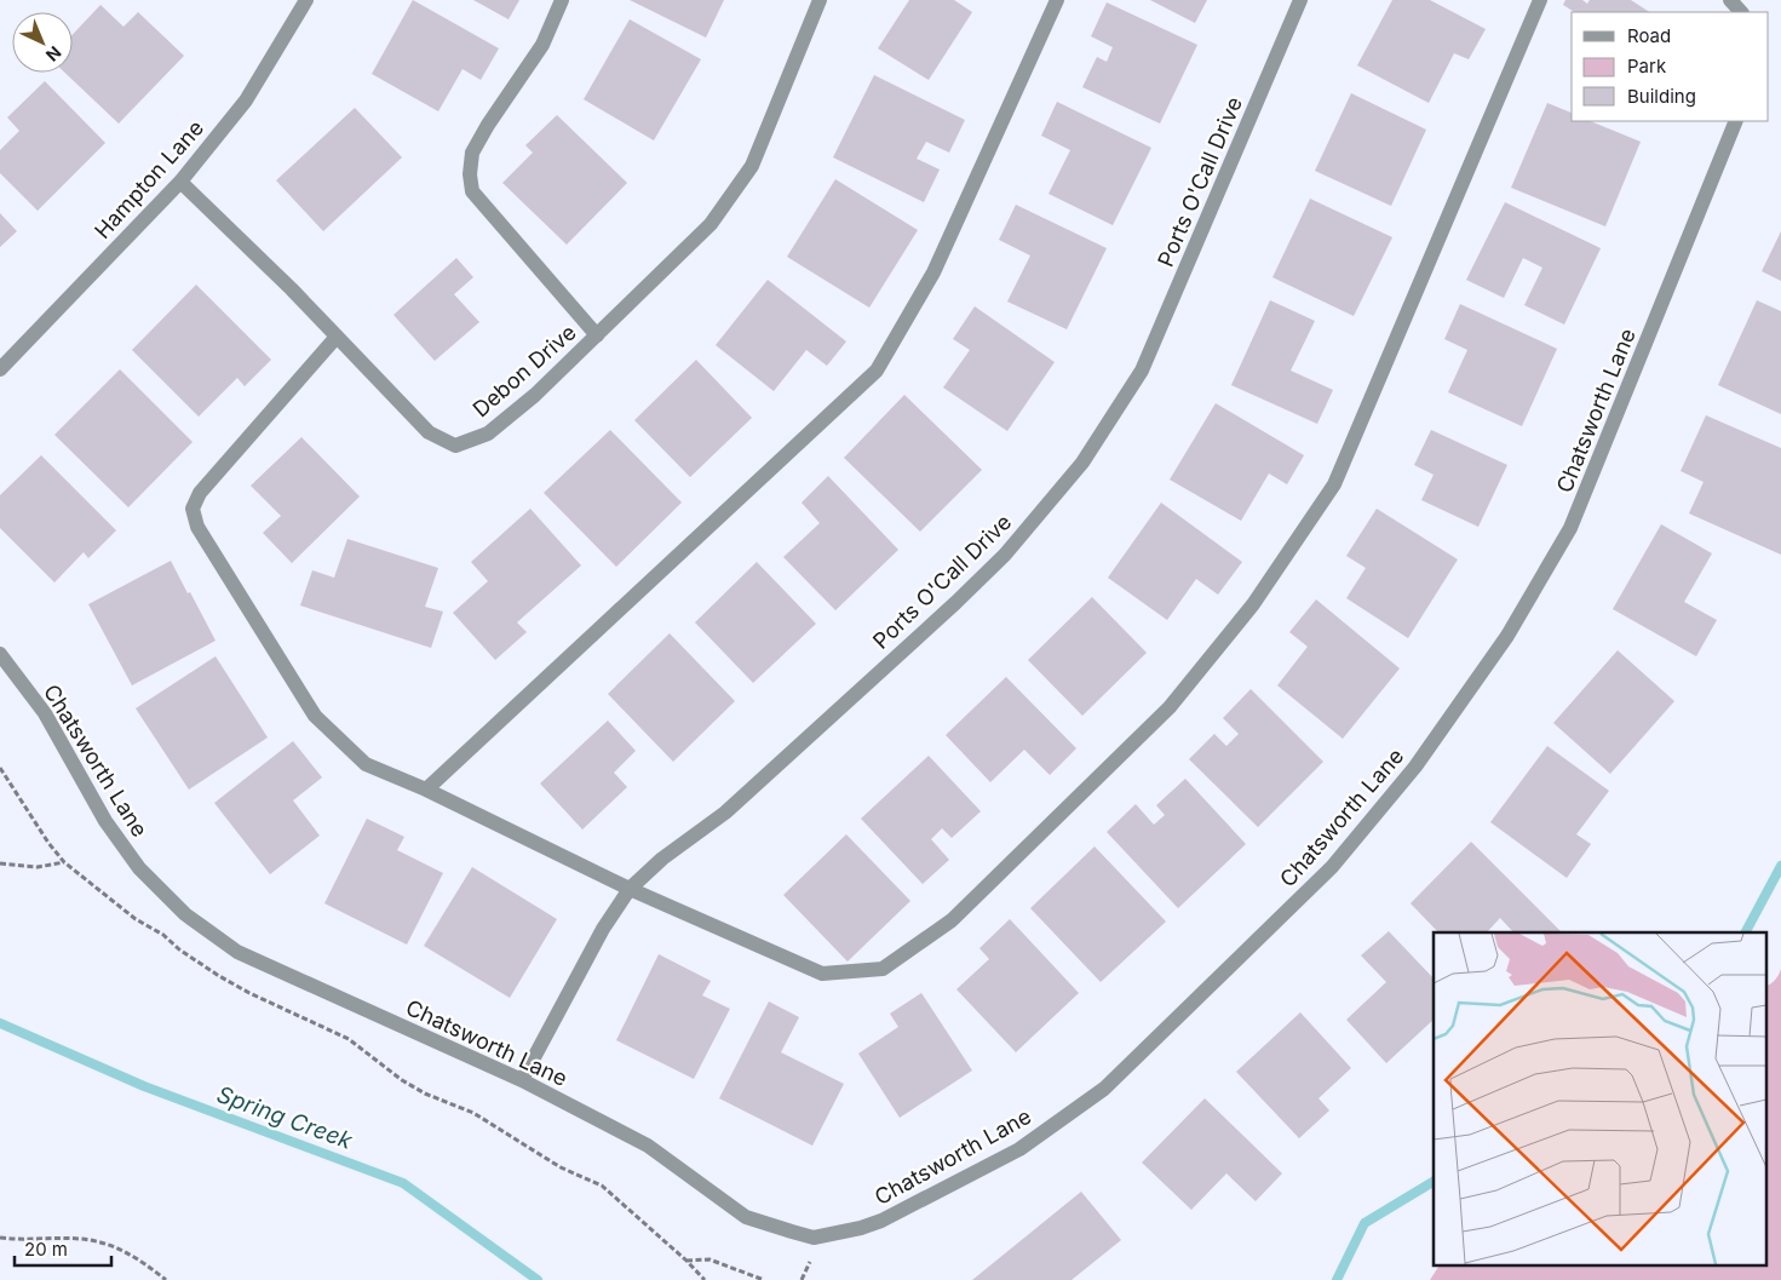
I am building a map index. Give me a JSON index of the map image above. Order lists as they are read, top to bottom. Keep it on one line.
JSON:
{"streets":{"street":["Hampton Lane","Ports O'Call Drive","Debon Drive","Chatsworth Lane"]},"crossings":[["Hampton Lane","Debon Drive"],["Ports O'Call Drive","Chatsworth Lane"]],"water":["Spring Creek"],"legend":["Road","Park","Building"],"scale_bar":"20 m","north":"bottom right"}
